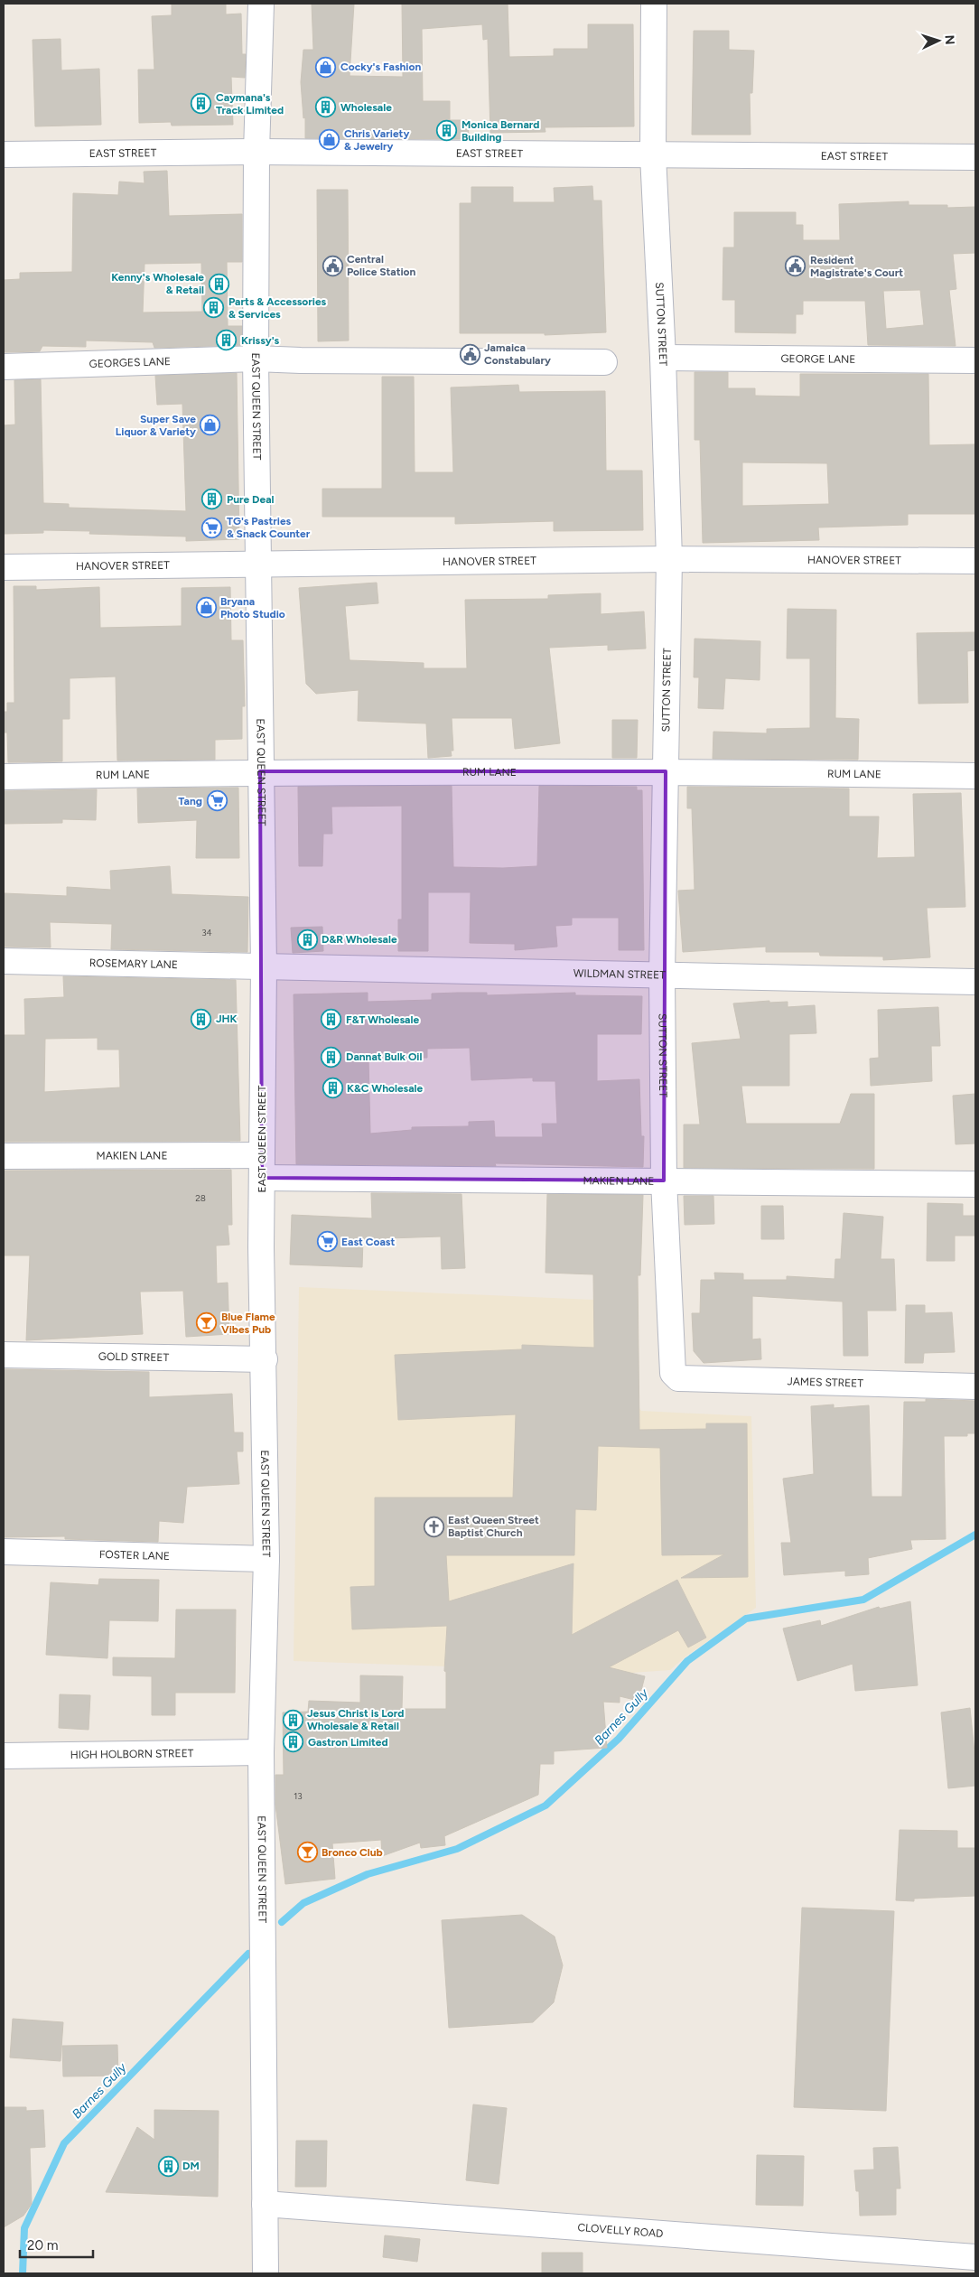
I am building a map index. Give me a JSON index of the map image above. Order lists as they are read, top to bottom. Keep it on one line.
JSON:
{"streets":{"street":["EAST STREET","SUTTON STREET","GEORGE LANE","GEORGES LANE","EAST QUEEN STREET","HANOVER STREET","RUM LANE","ROSEMARY LANE","WILDMAN STREET","MAKIEN LANE","GOLD STREET","JAMES STREET","FOSTER LANE","HIGH HOLBORN STREET","CLOVELLY ROAD"]},"crossings":[["EAST STREET","SUTTON STREET"],["EAST STREET","EAST QUEEN STREET"],["SUTTON STREET","GEORGE LANE"],["SUTTON STREET","HANOVER STREET"],["SUTTON STREET","RUM LANE"],["SUTTON STREET","WILDMAN STREET"],["SUTTON STREET","MAKIEN LANE"],["SUTTON STREET","JAMES STREET"],["GEORGES LANE","EAST QUEEN STREET"],["EAST QUEEN STREET","HANOVER STREET"],["EAST QUEEN STREET","RUM LANE"],["EAST QUEEN STREET","ROSEMARY LANE"],["EAST QUEEN STREET","WILDMAN STREET"],["EAST QUEEN STREET","MAKIEN LANE"],["EAST QUEEN STREET","GOLD STREET"],["EAST QUEEN STREET","FOSTER LANE"],["EAST QUEEN STREET","HIGH HOLBORN STREET"],["EAST QUEEN STREET","CLOVELLY ROAD"],["ROSEMARY LANE","WILDMAN STREET"]],"water":["Barnes Gully"],"places":{"shop":["Cocky's Fashion","Chris Variety & Jewelry","Super Save Liquor & Variety","Bryana Photo Studio"],"building":["Caymana's Track Limited","Wholesale","Monica Bernard Building","Kenny's Wholesale & Retail","Parts & Accessories & Services","Krissy's","Pure Deal","D&R Wholesale","JHK","F&T Wholesale","Dannat Bulk Oil","K&C Wholesale","Jesus Christ is Lord Wholesale & Retail","Gastron Limited","DM"],"public building":["Central Police Station","Resident Magistrate's Court","Jamaica Constabulary"],"supermarket":["TG's Pastries & Snack Counter","Tang","East Coast"],"bar":["Blue Flame Vibes Pub","Bronco Club"],"church":["East Queen Street Baptist Church"]},"house_numbers":["34","28","13"],"scale_bar":"20 m","north":"right"}
